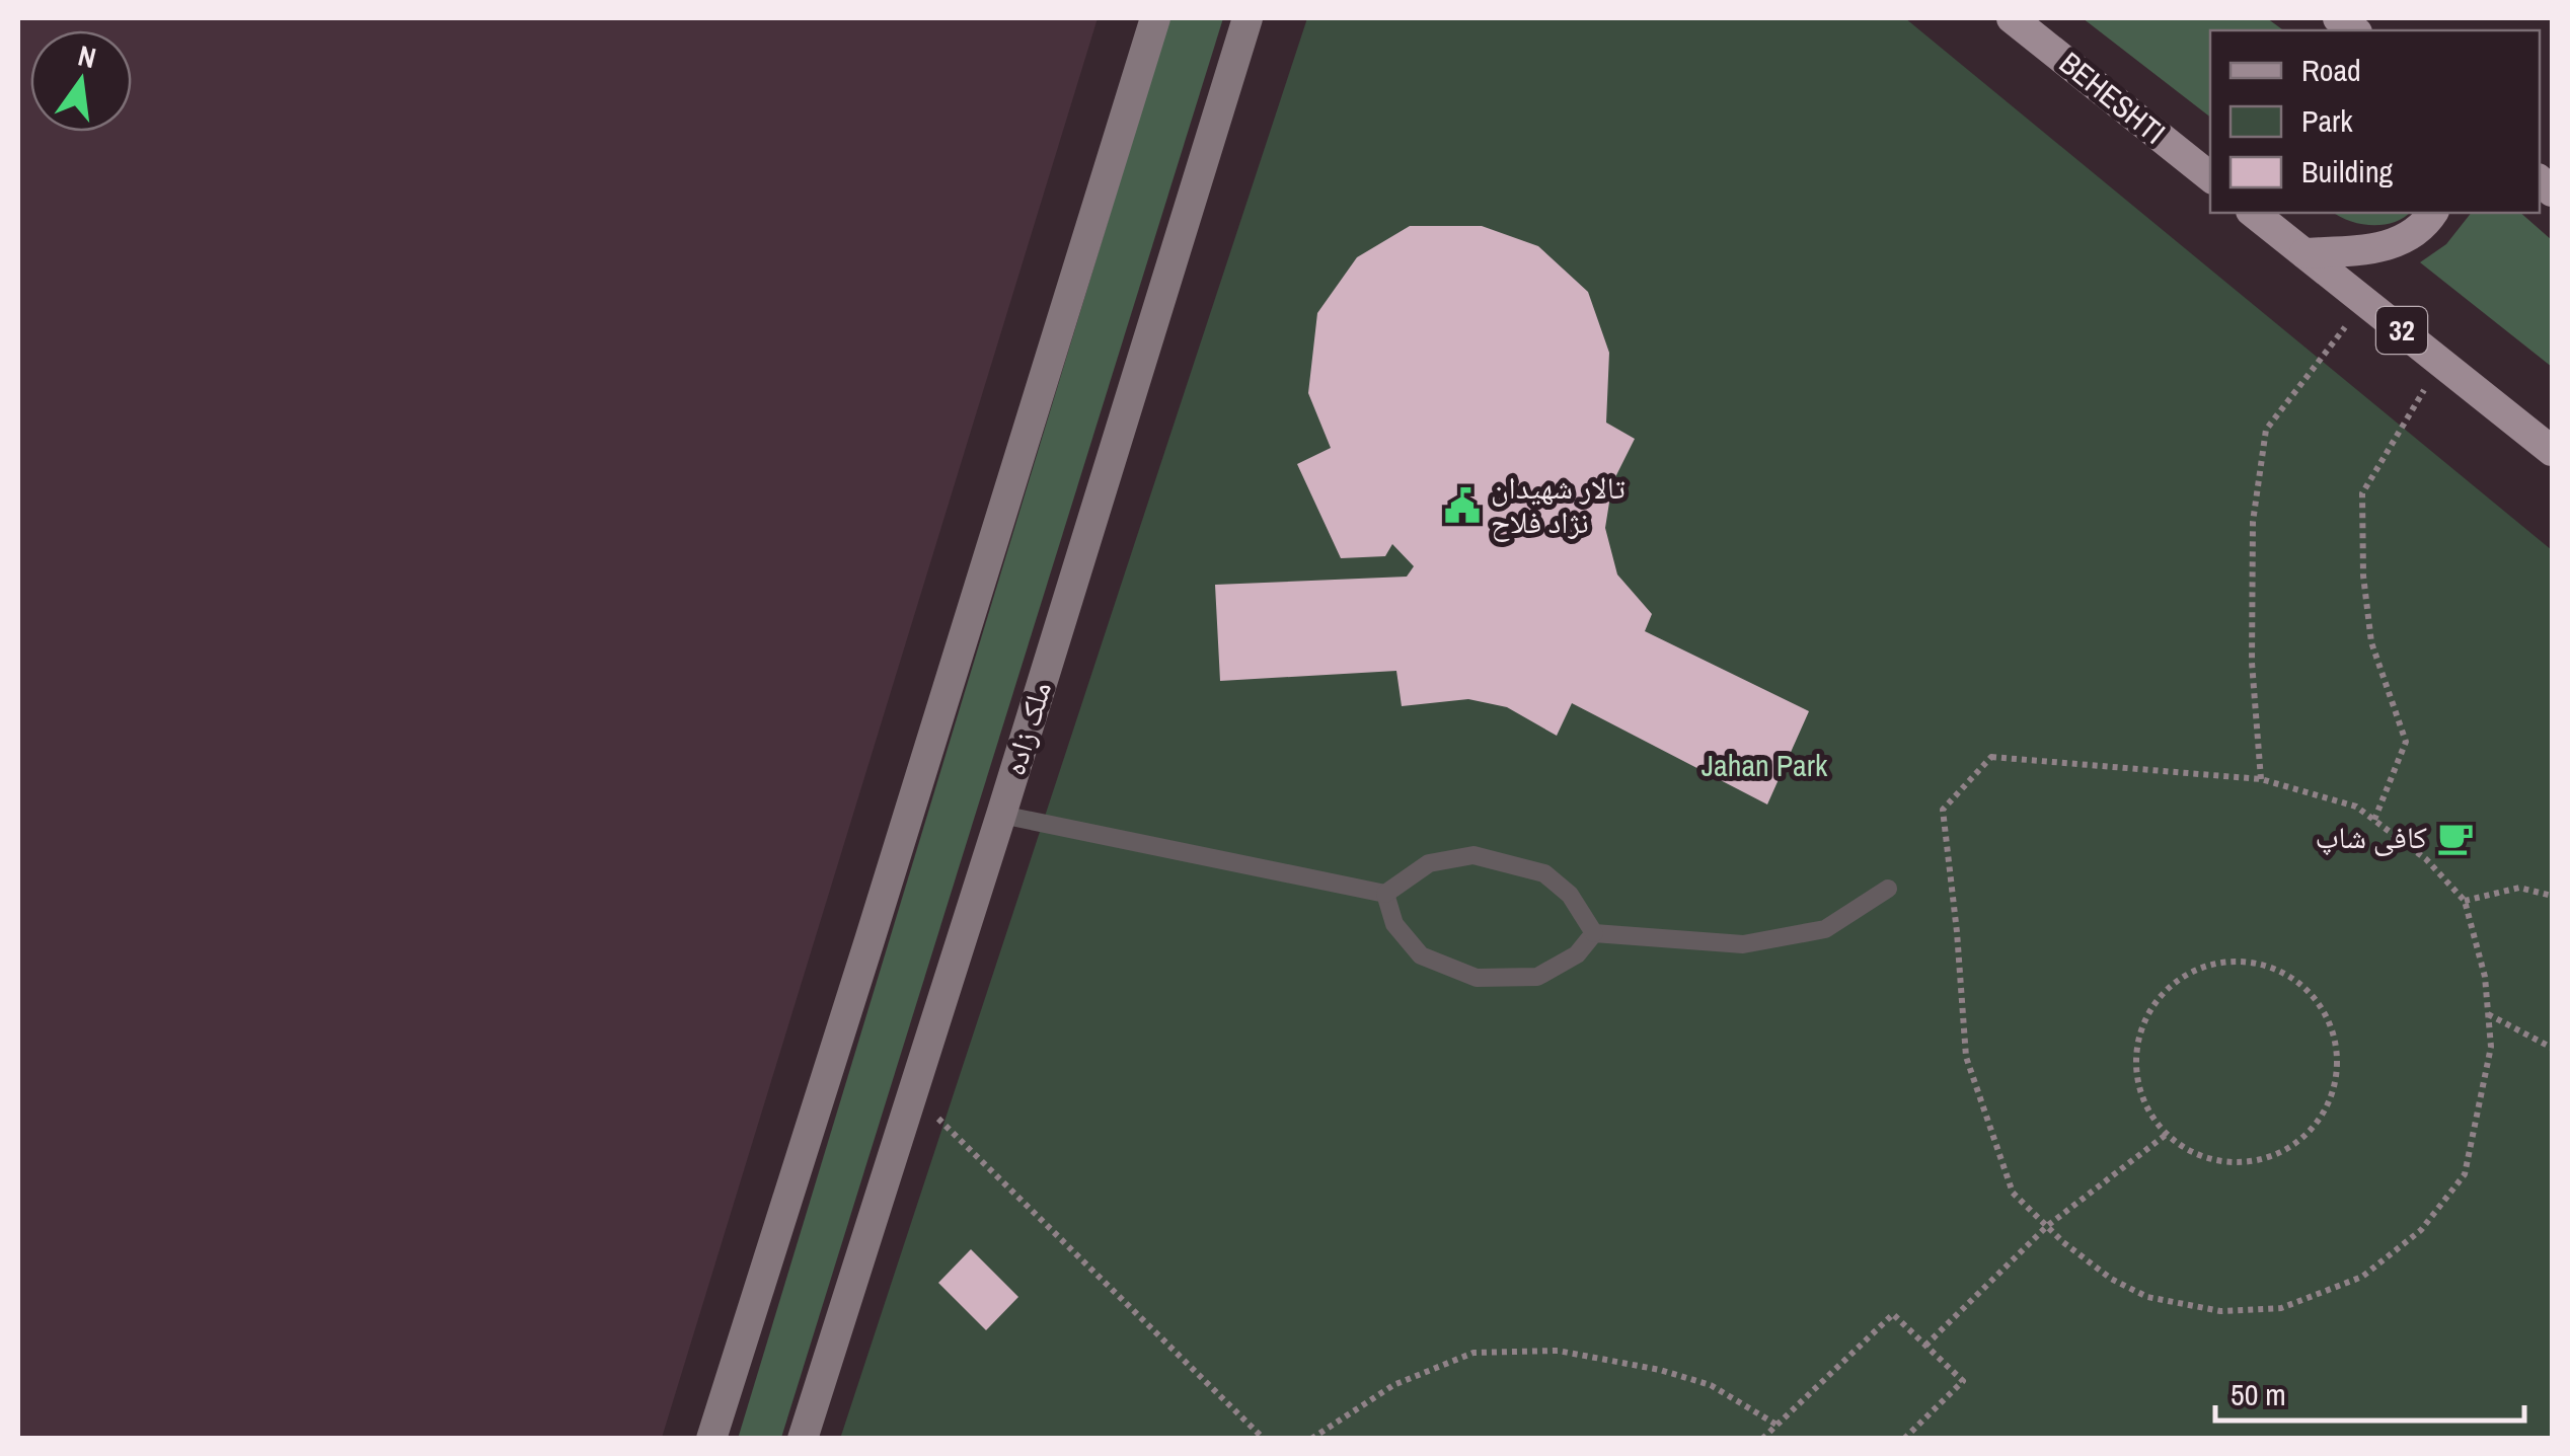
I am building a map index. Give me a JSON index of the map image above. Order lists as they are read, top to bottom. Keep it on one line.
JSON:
{"streets":{"main road":["BEHESHTI","32","ملک زاده"]},"parks":["Jahan Park"],"places":{"public building":["تالار شهیدان نژاد فلاح"],"cafe":["کافی شاپ"]},"legend":["Road","Park","Building"],"scale_bar":"50 m","north":"top"}
